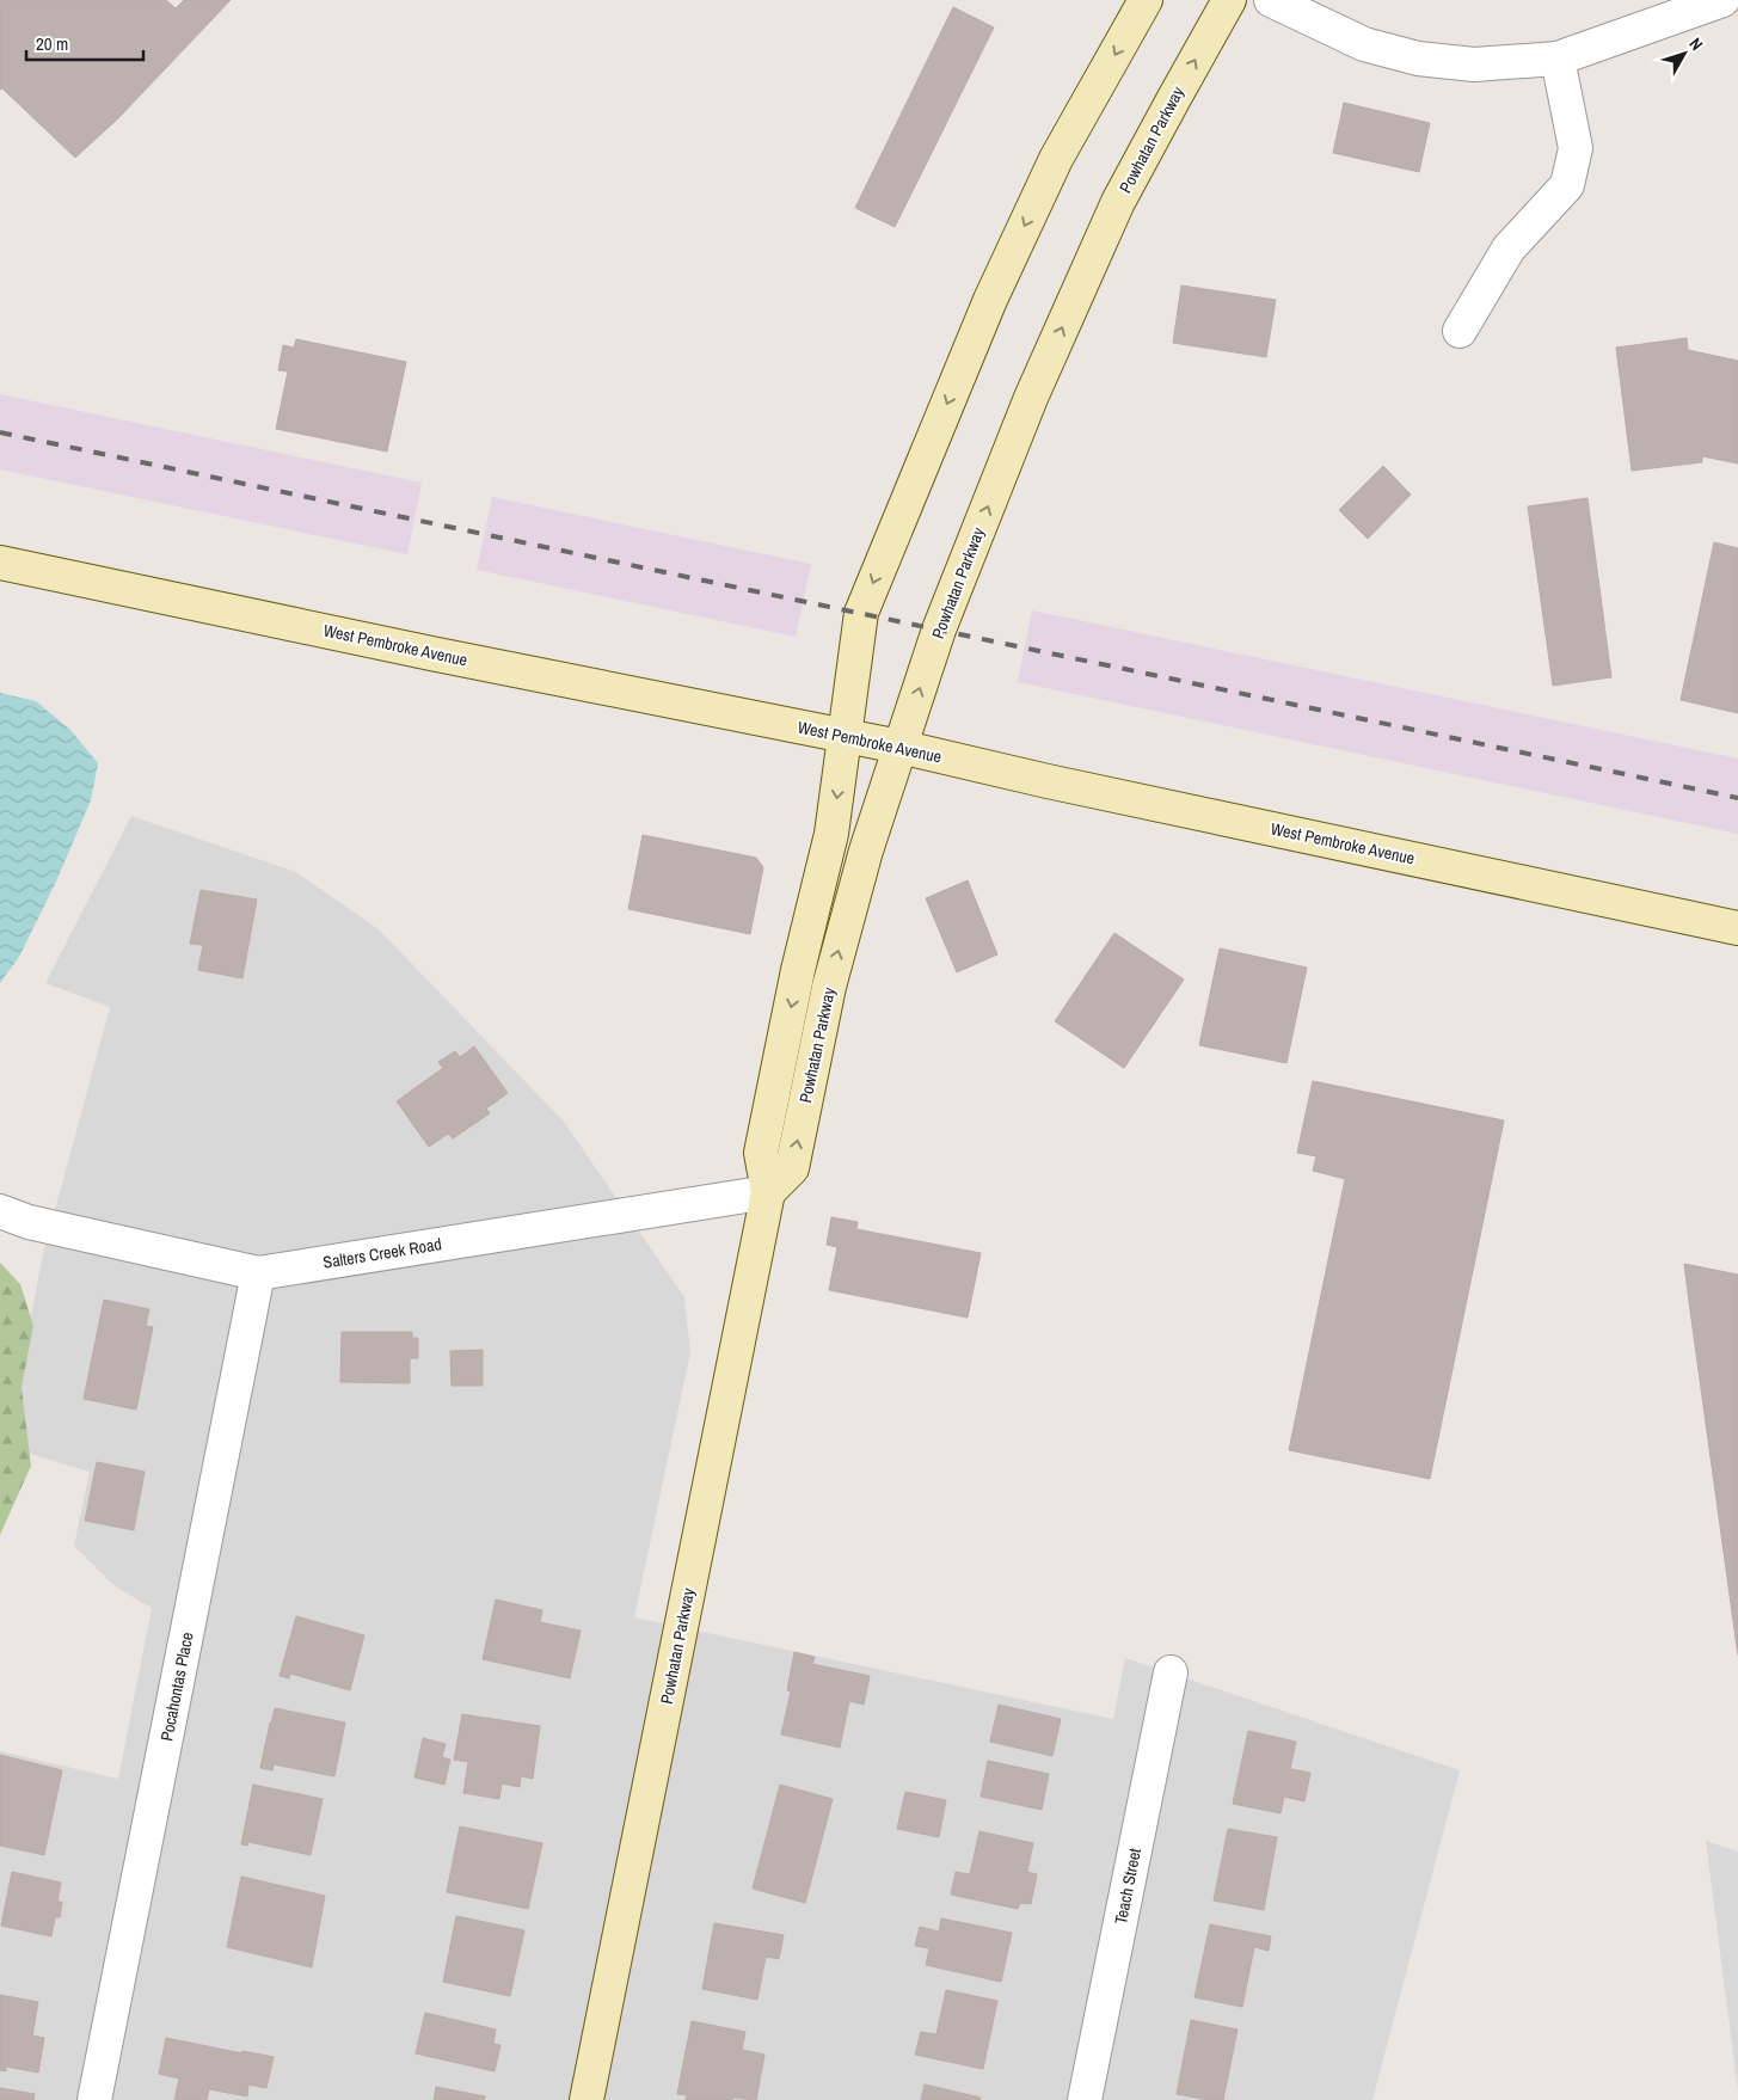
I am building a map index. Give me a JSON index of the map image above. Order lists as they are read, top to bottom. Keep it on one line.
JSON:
{"streets":{"main road":["Powhatan Parkway","West Pembroke Avenue"],"street":["Salters Creek Road","Pocahontas Place","Teach Street"]},"crossings":[["Powhatan Parkway","West Pembroke Avenue"],["Powhatan Parkway","Salters Creek Road"],["Salters Creek Road","Pocahontas Place"]],"scale_bar":"20 m","north":"top right"}
